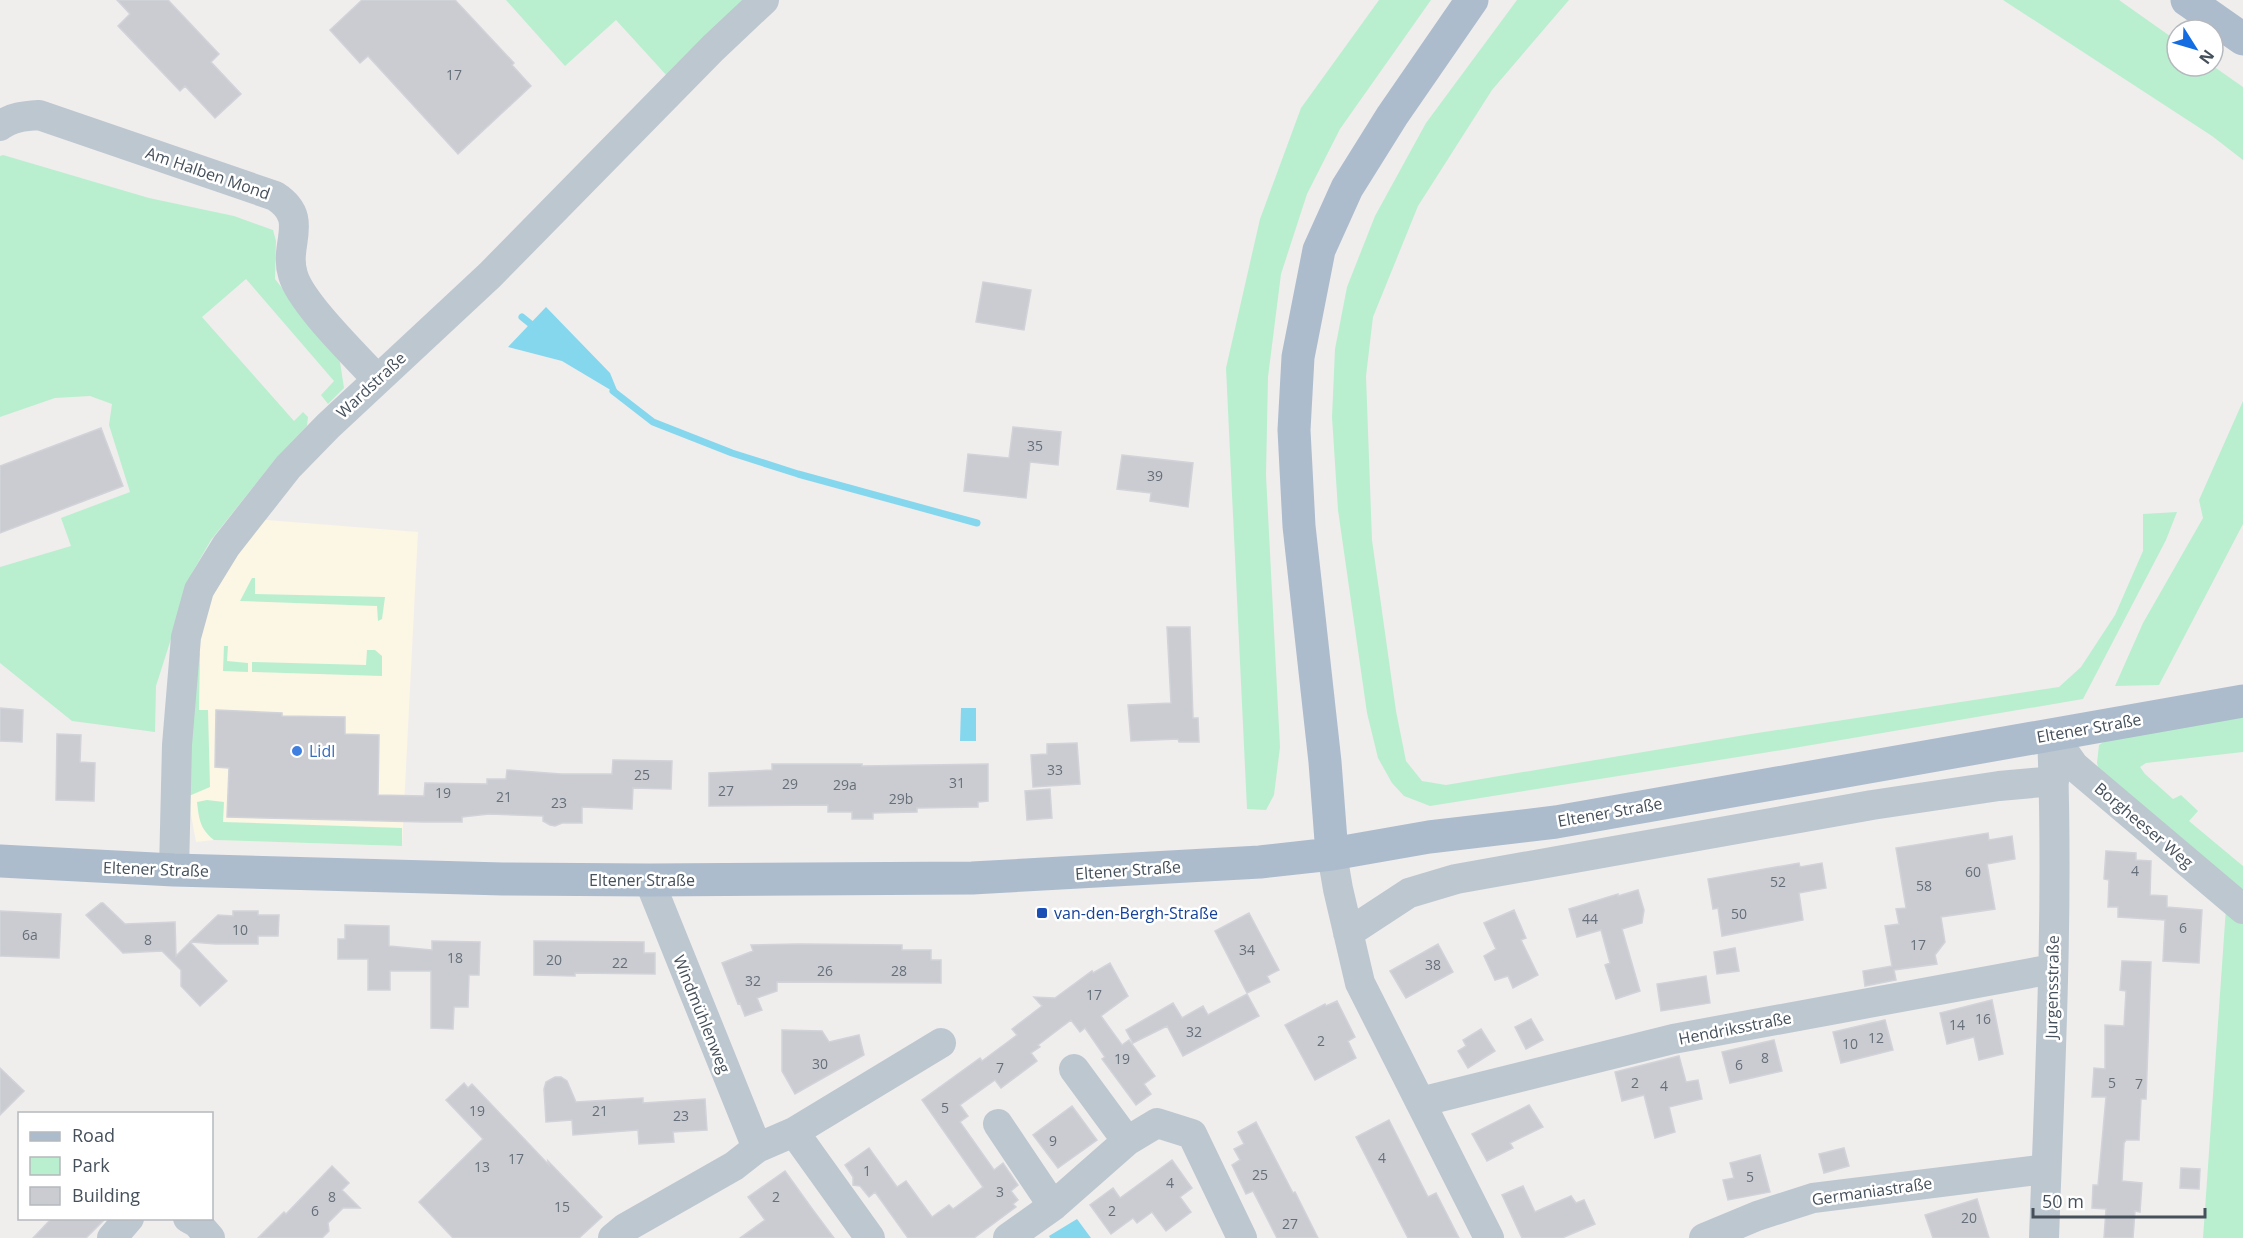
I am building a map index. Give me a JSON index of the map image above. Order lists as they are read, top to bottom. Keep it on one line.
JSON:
{"streets":{"main road":["Eltener Straße"],"street":["Am Halben Mond","Wardstraße","Borgheeser Weg","Jurgensstraße","Windmühlenweg","Hendriksstraße","Germaniastraße"]},"crossings":[["Am Halben Mond","Wardstraße"],["Wardstraße","Eltener Straße"],["Eltener Straße","Borgheeser Weg"],["Eltener Straße","Jurgensstraße"],["Eltener Straße","Windmühlenweg"],["Borgheeser Weg","Jurgensstraße"],["Jurgensstraße","Hendriksstraße"],["Jurgensstraße","Germaniastraße"]],"places":{"other":["Lidl"],"transit":["van-den-Bergh-Straße"]},"house_numbers":["17","35","39","33","25","31","29","29a","27","19","21","29b","23","4","60","52","58","50","44","6","10","6a","8","17","34","18","20","22","38","26","28","32","17","16","14","32","12","2","10","8","19","30","6","7","2","5","7","4","5","19","21","23","9","4","17","13","1","25","5","4","3","8","2","15","6","2","20","27"],"legend":["Road","Park","Building"],"scale_bar":"50 m","north":"bottom right"}
